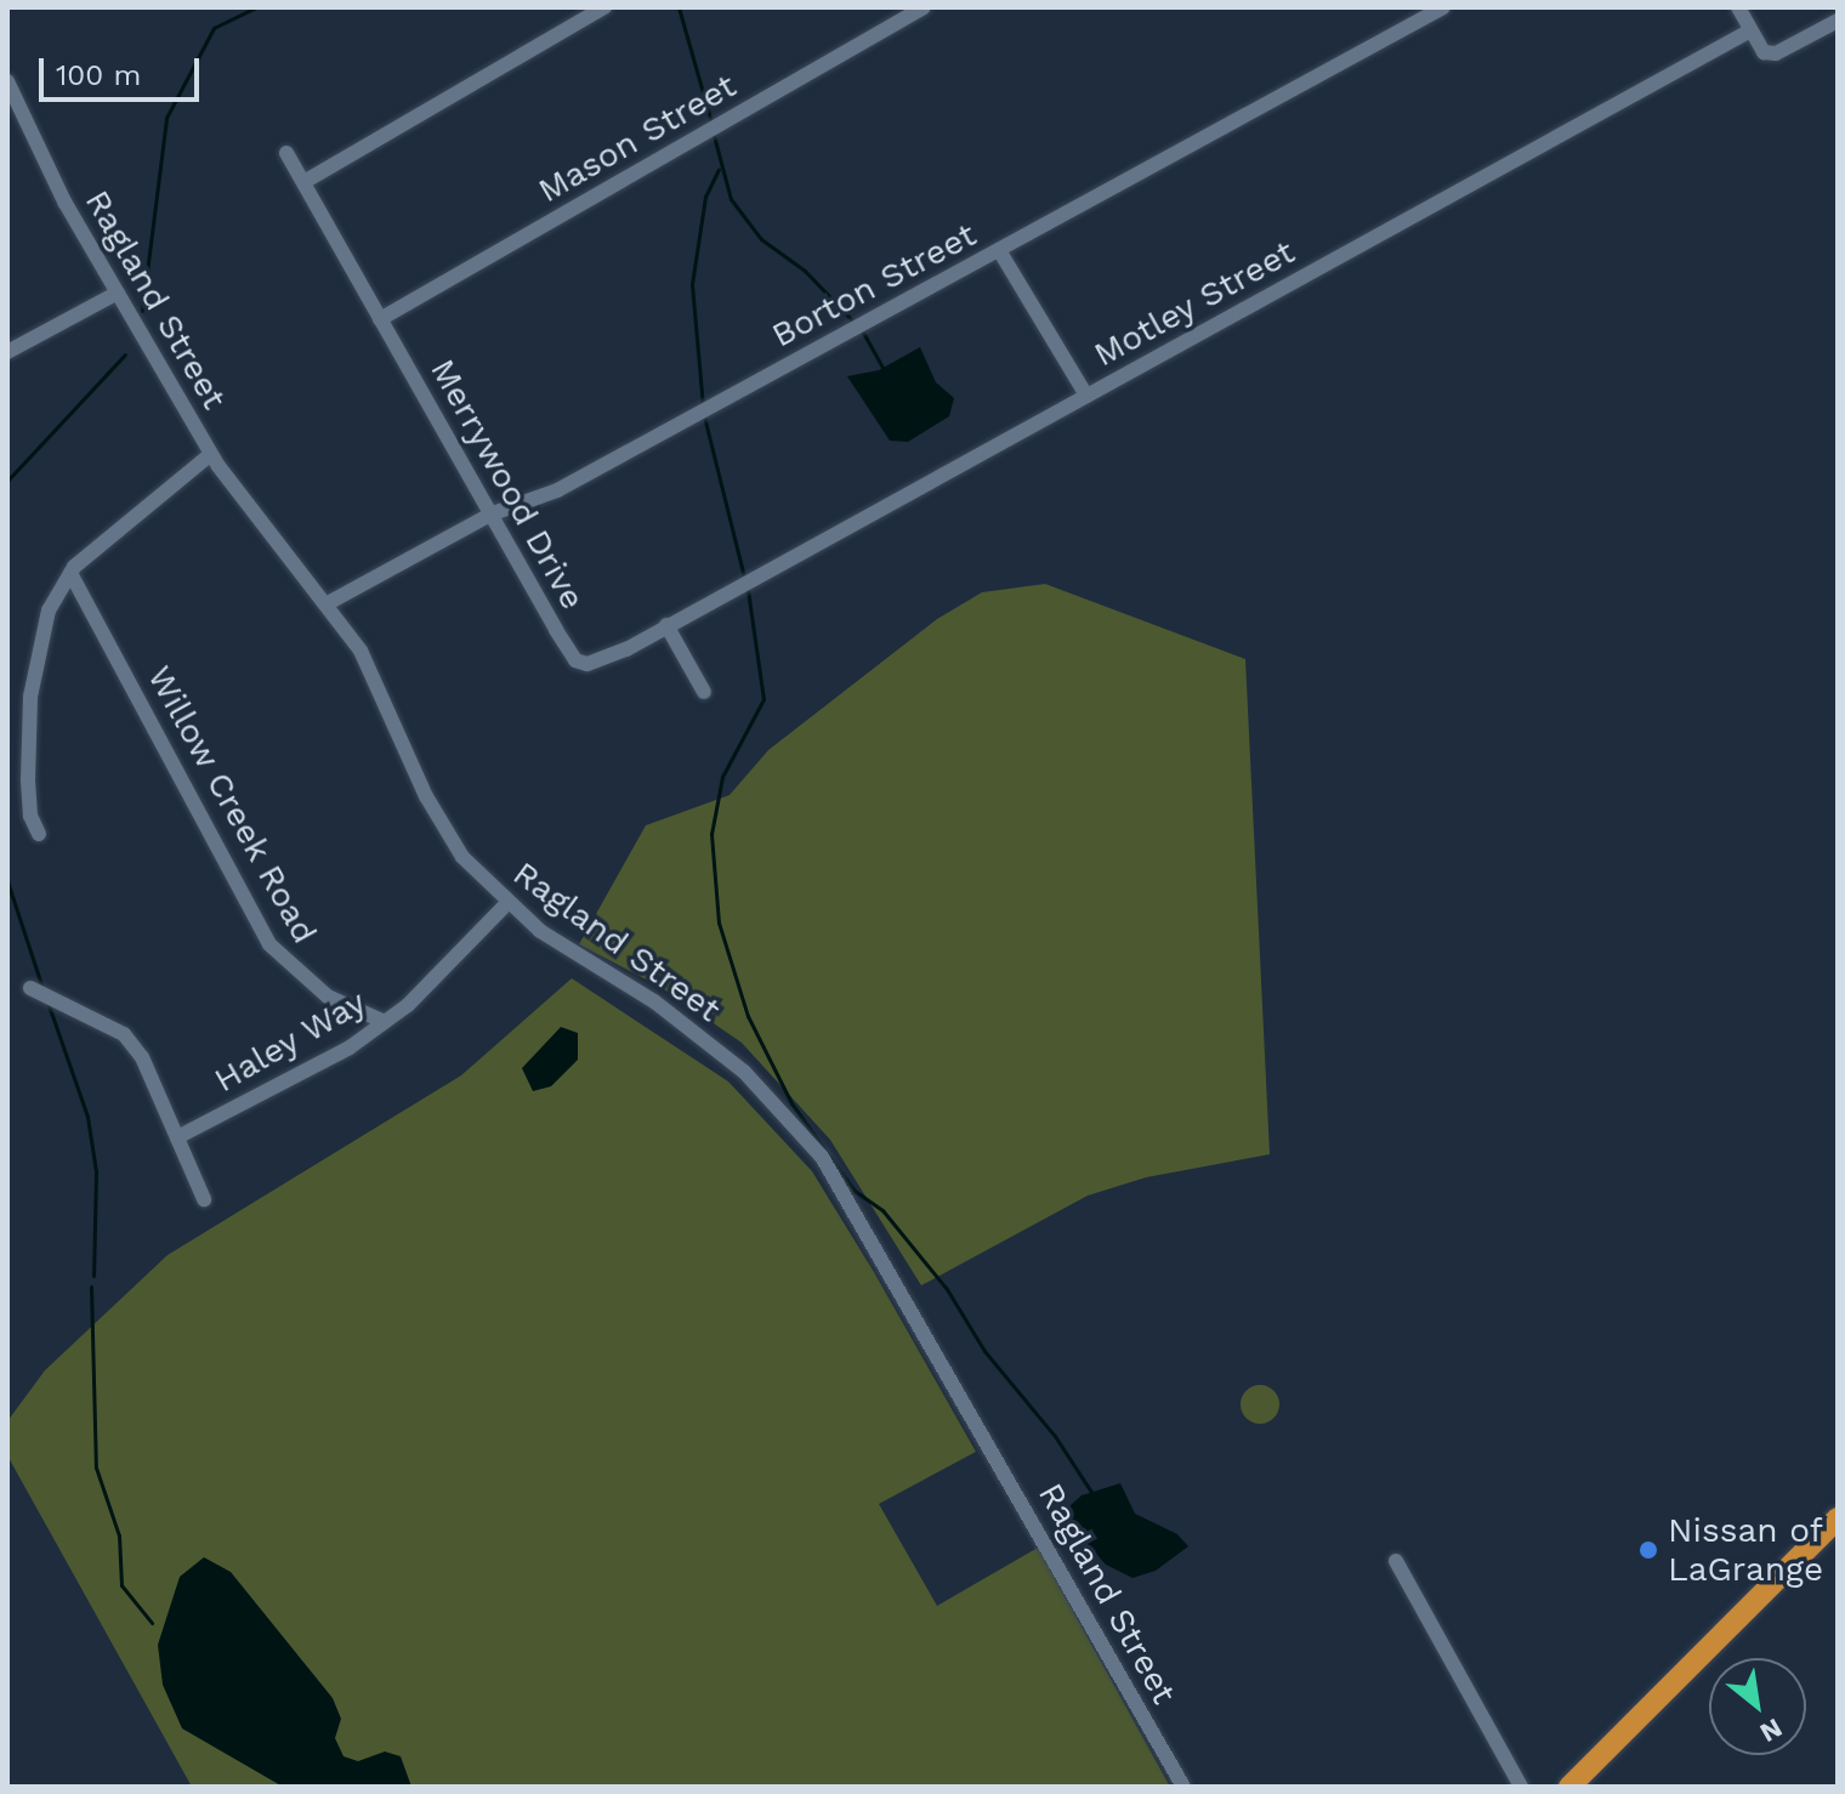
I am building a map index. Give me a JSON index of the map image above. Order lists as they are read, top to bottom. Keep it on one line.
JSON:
{"streets":{"street":["Mason Street","Borton Street","Ragland Street","Motley Street","Merrywood Drive","Willow Creek Road","Haley Way"]},"crossings":[["Mason Street","Merrywood Drive"],["Borton Street","Ragland Street"],["Borton Street","Merrywood Drive"],["Ragland Street","Haley Way"],["Motley Street","Merrywood Drive"],["Willow Creek Road","Haley Way"]],"places":["Nissan of LaGrange"],"scale_bar":"100 m","north":"bottom right"}
